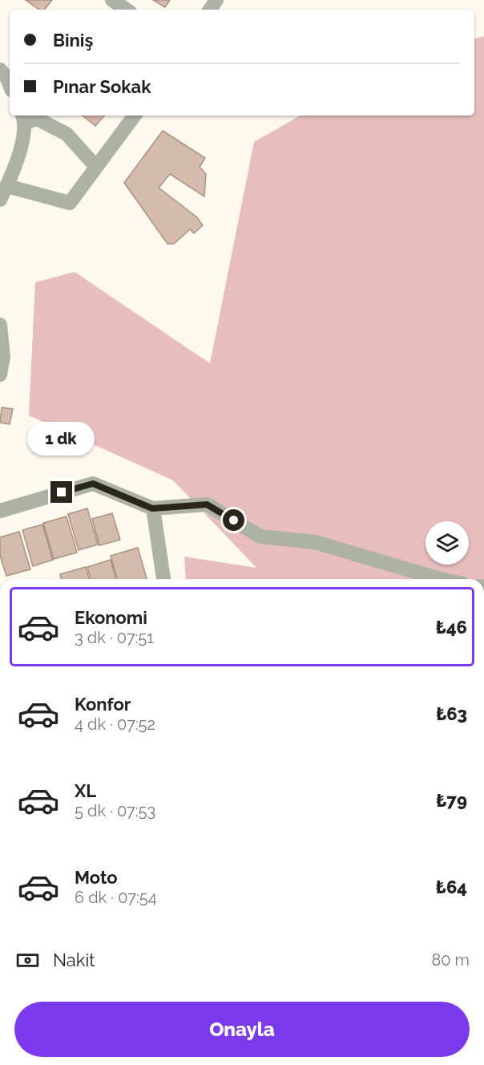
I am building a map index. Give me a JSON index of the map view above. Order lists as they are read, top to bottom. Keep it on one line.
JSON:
{"page":{"banner":["Biniş","Pınar Sokak"],"bubble":"1 dk","list":[{"name":"Ekonomi","note":"3 dk · 07:51","value":"₺46"},{"name":"Konfor","note":"4 dk · 07:52","value":"₺63"},{"name":"XL","note":"5 dk · 07:53","value":"₺79"},{"name":"Moto","note":"6 dk · 07:54","value":"₺64"}],"pay":["Nakit","80 m"],"buttons":"Onayla"}}
